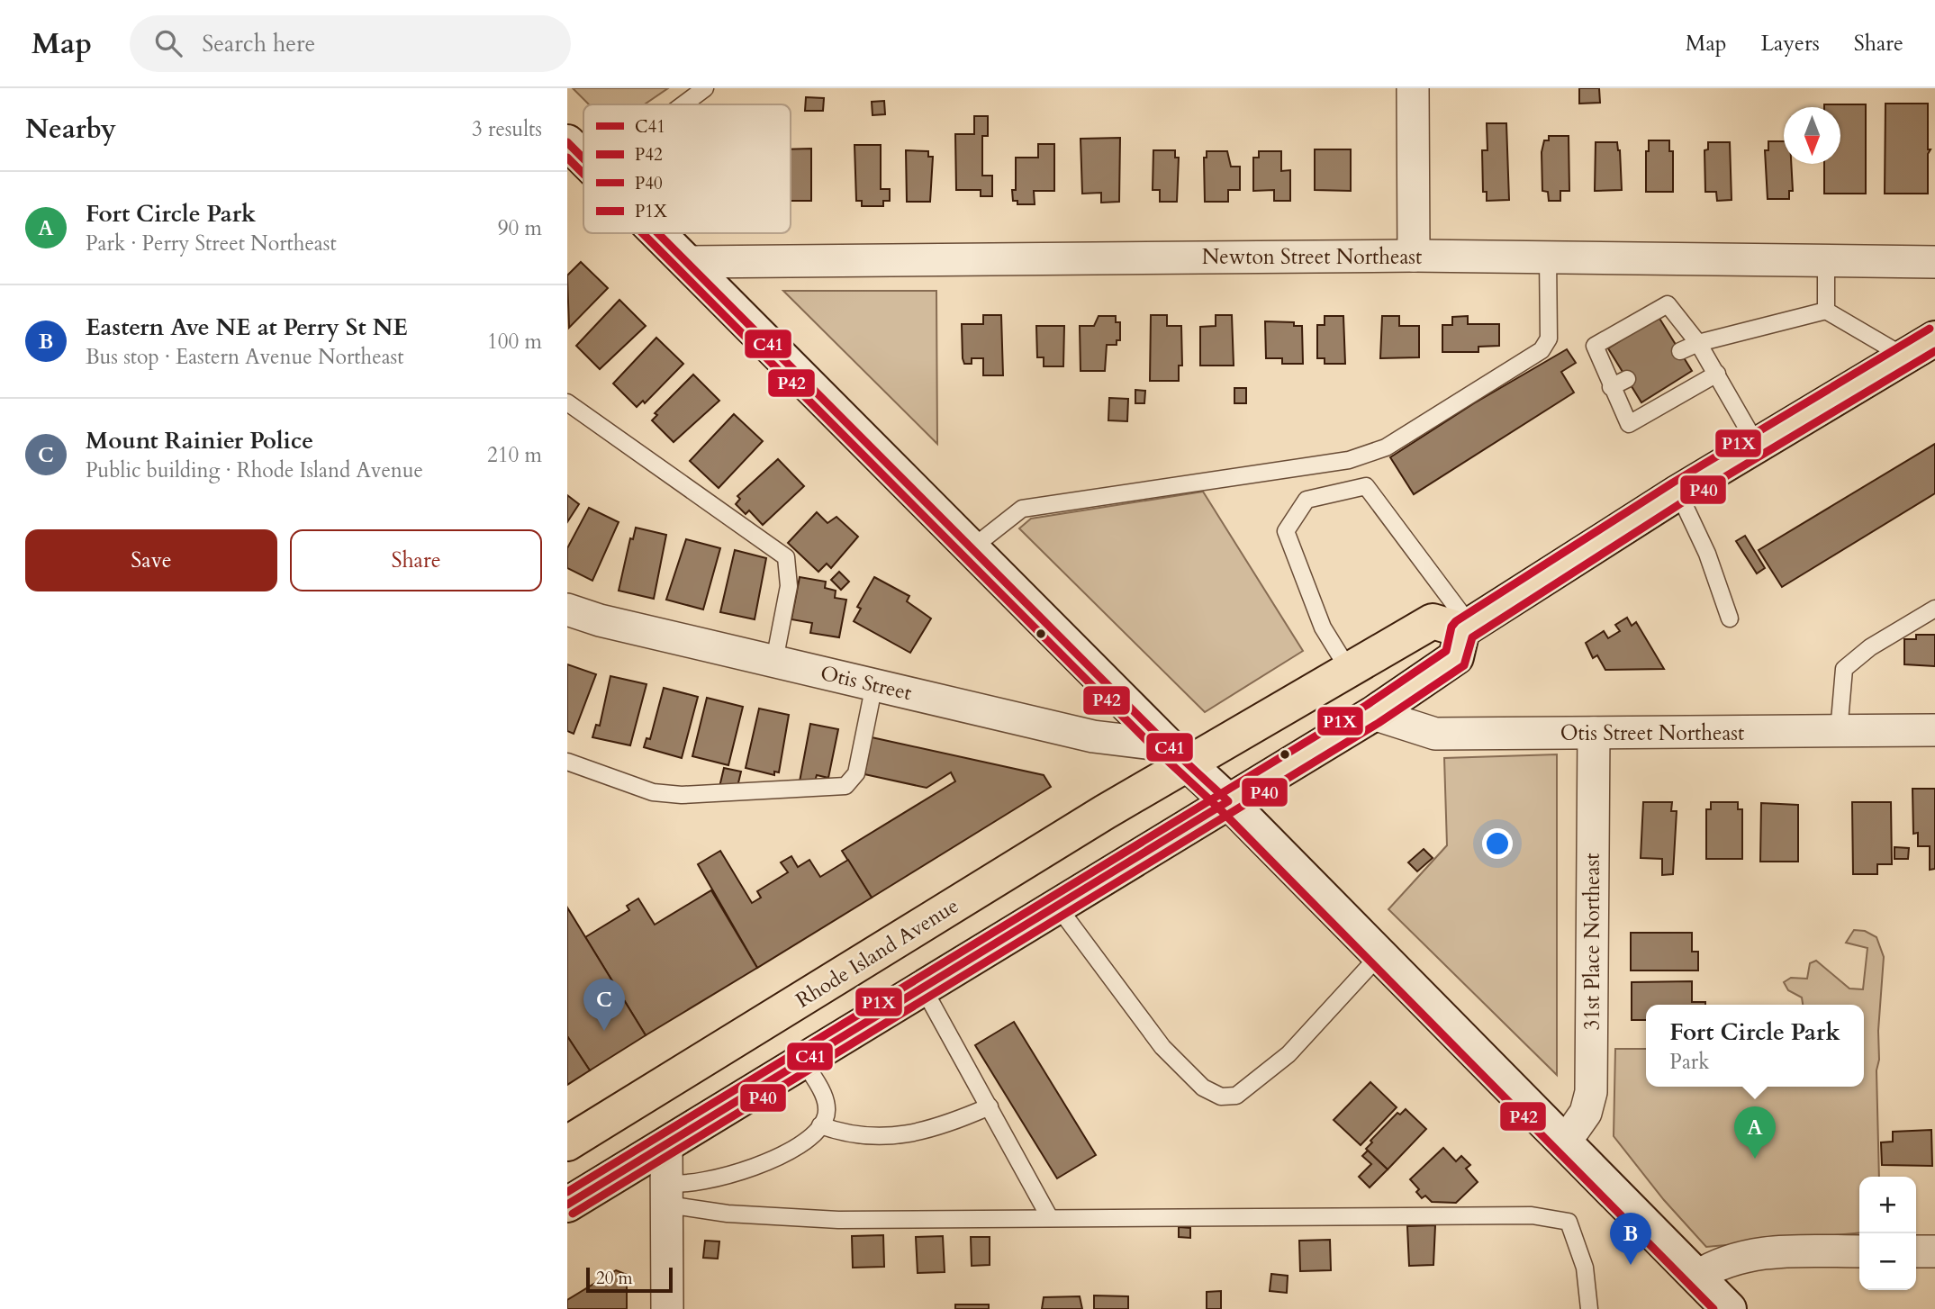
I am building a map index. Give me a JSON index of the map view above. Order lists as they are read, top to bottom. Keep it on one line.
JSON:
{"streets":{"main road":["Rhode Island Avenue"],"street":["Newton Street Northeast","Otis Street","Otis Street Northeast","31st Place Northeast"]},"crossings":[["Otis Street","Rhode Island Avenue"],["Otis Street Northeast","31st Place Northeast"]],"lines":["transit line C41","transit line P42","transit line P1X","transit line P40"],"legend":["C41","P42","P40","P1X"],"scale_bar":"20 m","north":"bottom","page":{"header":"Map","search":"Search here","nav":["Map","Layers","Share"],"heading":["Nearby","3 results"],"list":[{"mark":"A","name":"Fort Circle Park","note":"Park · Perry Street Northeast","value":"90 m"},{"mark":"B","name":"Eastern Ave NE at Perry St NE","note":"Bus stop · Eastern Avenue Northeast","value":"100 m"},{"mark":"C","name":"Mount Rainier Police","note":"Public building · Rhode Island Avenue","value":"210 m"}],"buttons":["Save","Share"],"pins":["C","A","B"],"popup":["Fort Circle Park","Park"],"map_buttons":["+","−"],"scale":"20 m"}}
